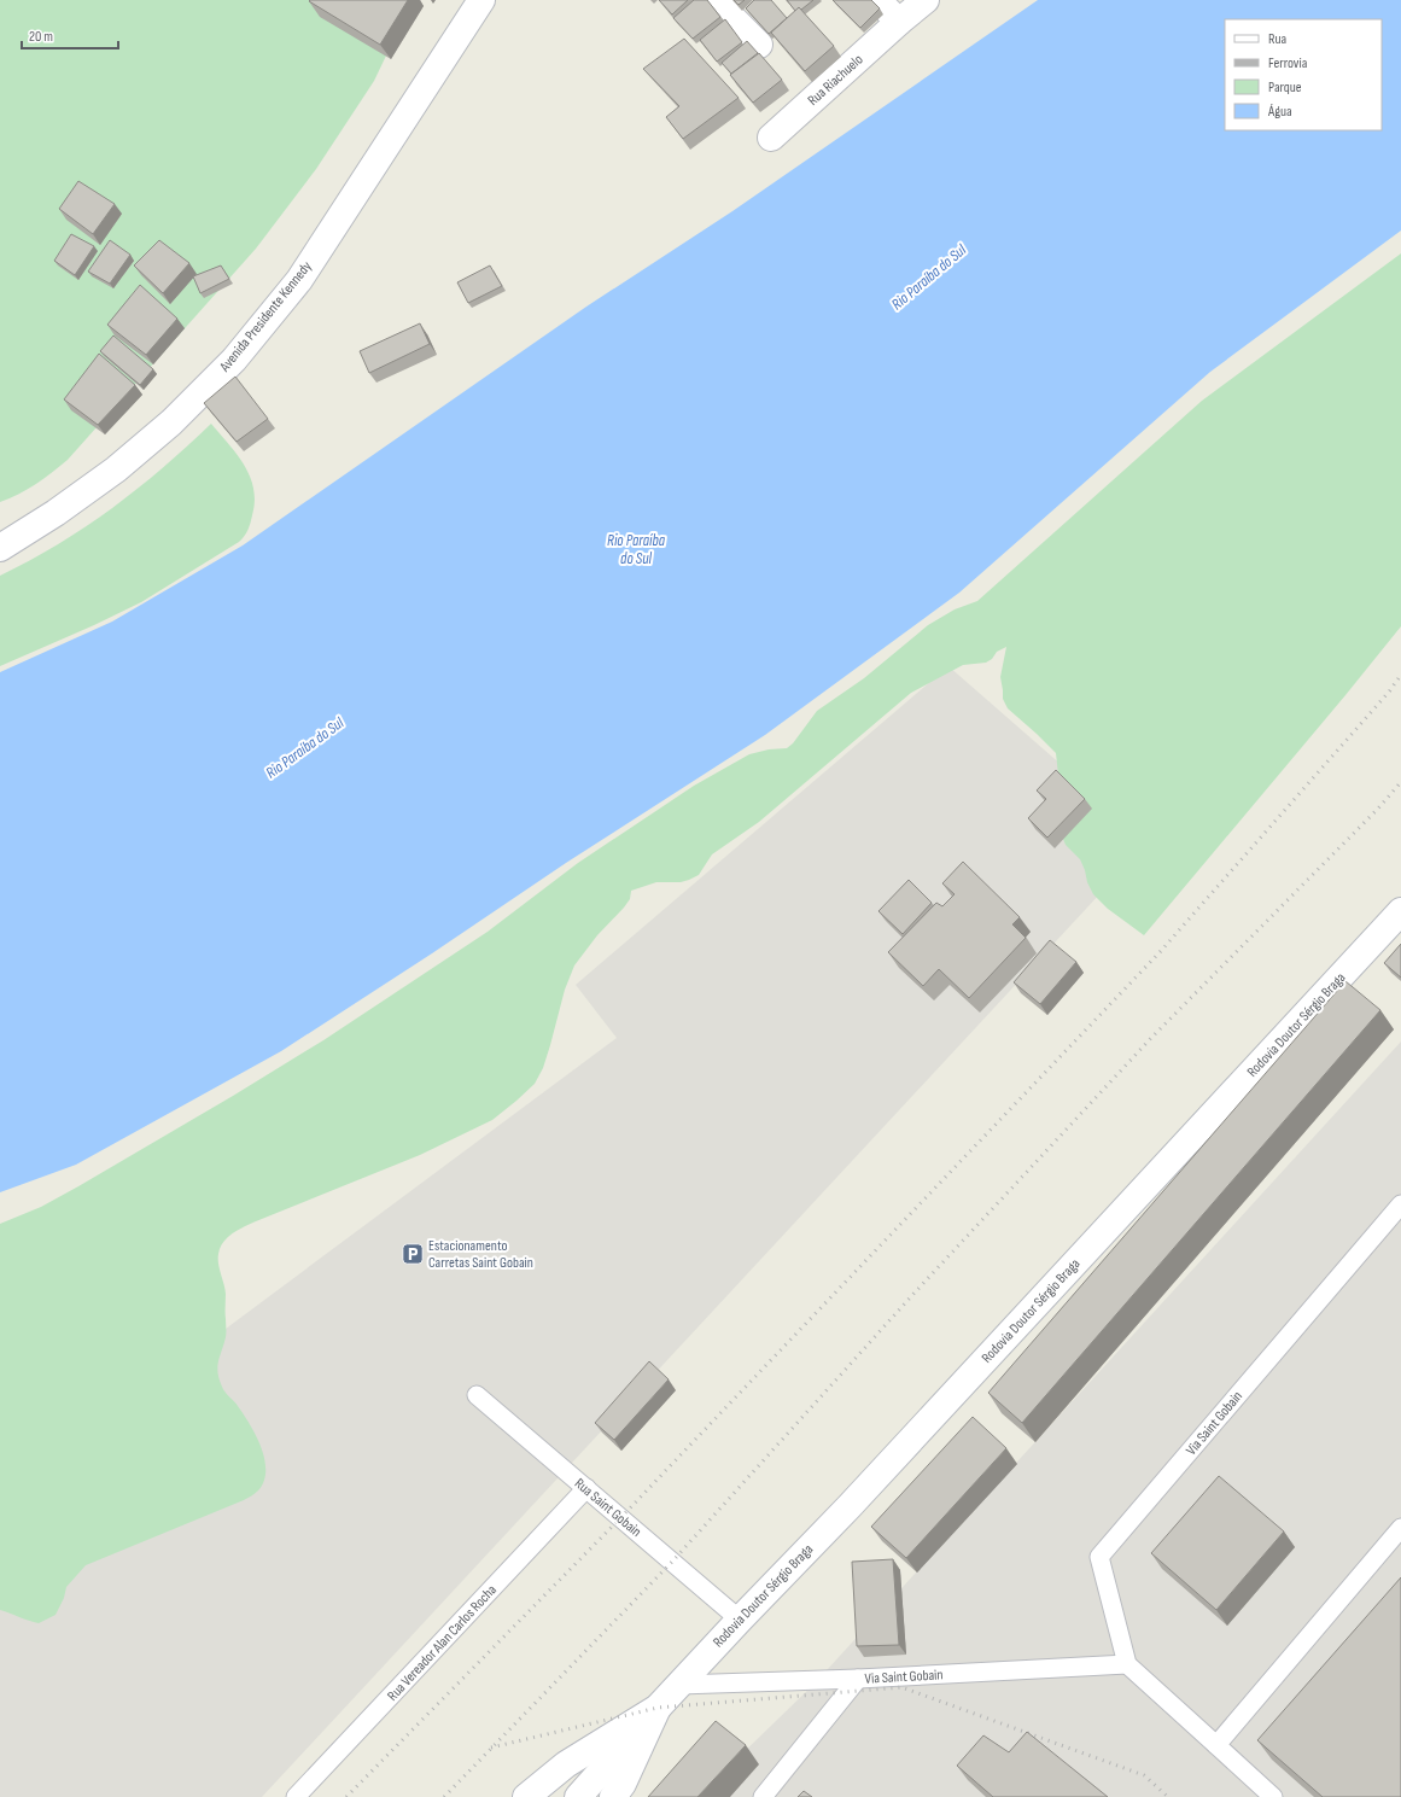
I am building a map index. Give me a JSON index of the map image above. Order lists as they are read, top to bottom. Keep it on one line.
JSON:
{"streets":{"main road":["Rua Riachuelo","Avenida Presidente Kennedy","Rodovia Doutor Sérgio Braga"],"lane":["Via Saint Gobain","Rua Saint Gobain","Rua Vereador Alan Carlos Rocha"]},"crossings":[["Rodovia Doutor Sérgio Braga","Via Saint Gobain"],["Rodovia Doutor Sérgio Braga","Rua Saint Gobain"],["Rua Saint Gobain","Rua Vereador Alan Carlos Rocha"]],"water":["Rio Paraíba do Sul"],"places":{"parking":["Estacionamento Carretas Saint Gobain"]},"legend":["Rua","Ferrovia","Parque","Água"],"scale_bar":"20 m"}
